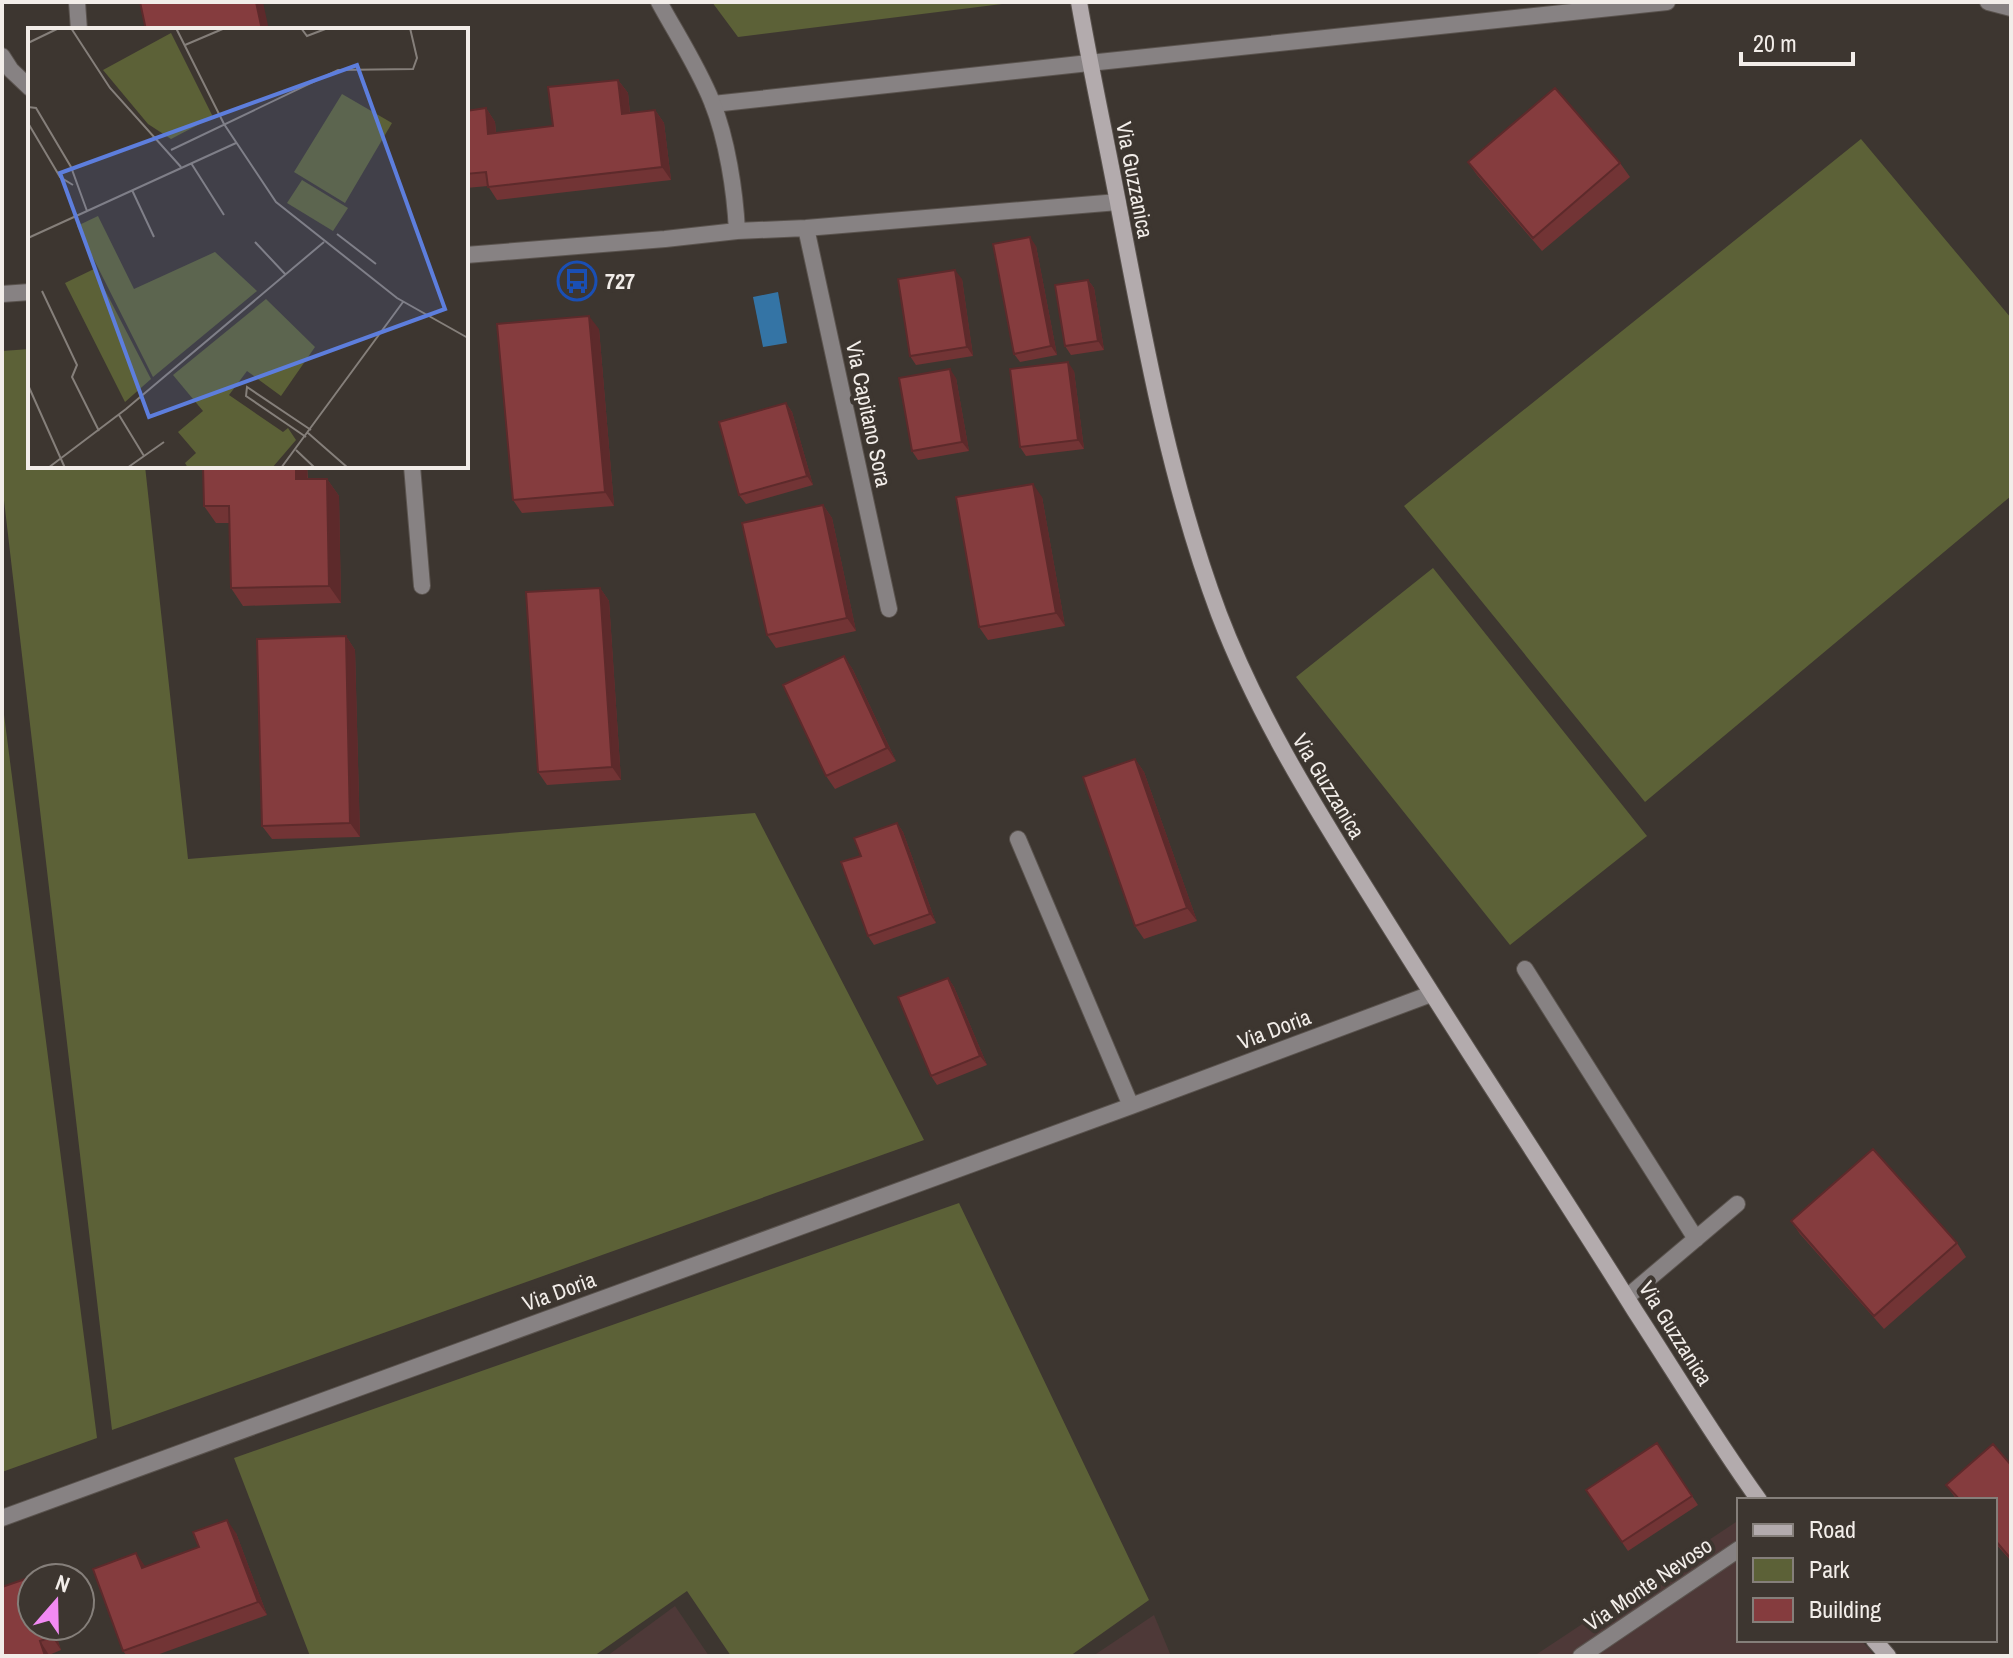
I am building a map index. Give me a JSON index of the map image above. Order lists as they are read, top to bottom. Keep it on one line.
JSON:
{"streets":{"street":["Via Guzzanica","Via Capitano Sora","Via Doria","Via Monte Nevoso"]},"crossings":[["Via Guzzanica","Via Doria"]],"places":{"bus stop":["727"]},"legend":["Road","Park","Building"],"scale_bar":"20 m","north":"top"}
